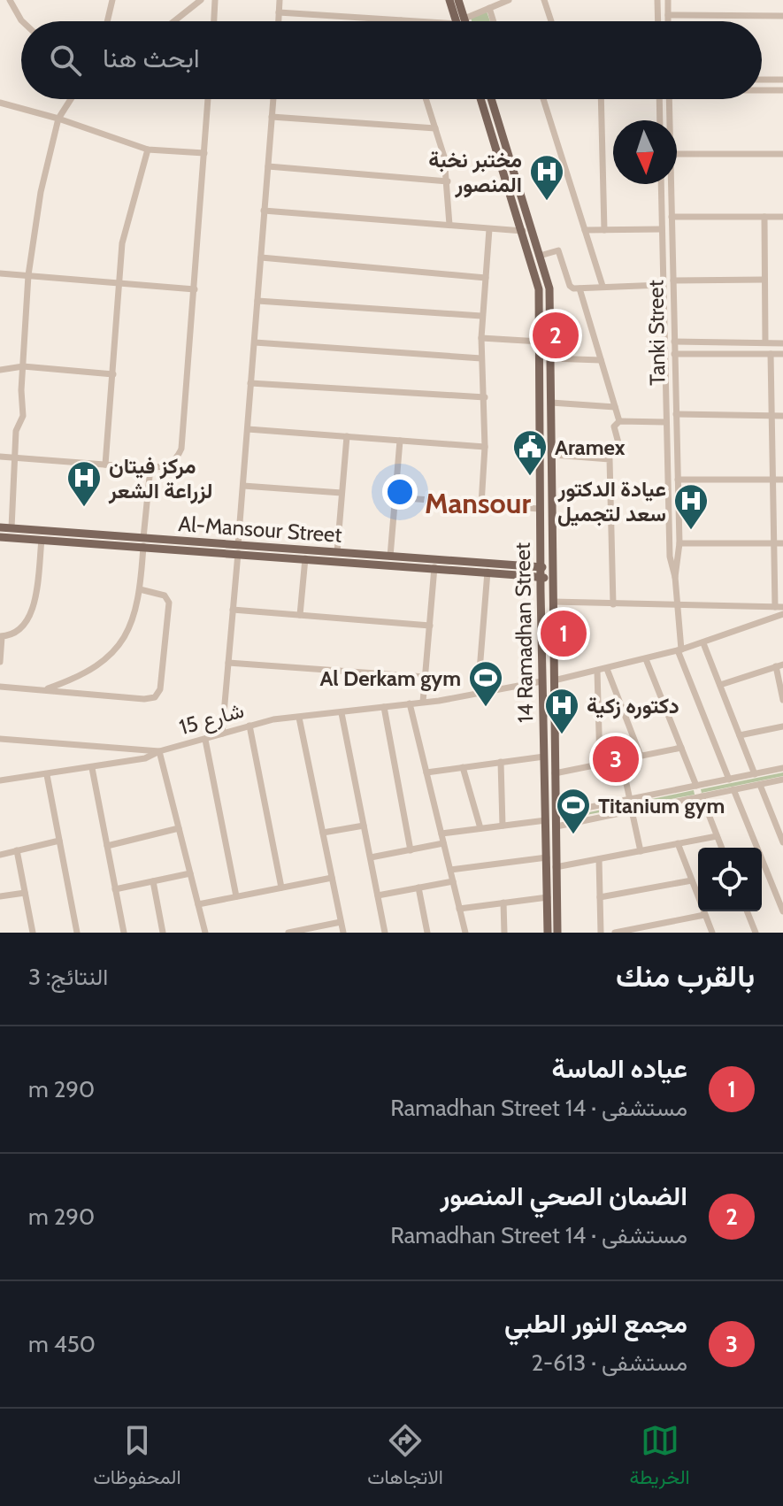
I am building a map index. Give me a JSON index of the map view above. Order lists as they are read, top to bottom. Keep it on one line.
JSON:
{"streets":{"main road":["Al-Mansour Street","14 Ramadhan Street"],"street":["Tanki Street","شارع 15"]},"crossings":[["Al-Mansour Street","14 Ramadhan Street"],["14 Ramadhan Street","شارع 15"]],"districts":["Mansour"],"places":{"hospital":["مختبر نخبة المنصور","مركز فيتان لزراعة الشعر","عيادة الدكتور سعد لتجميل","دكتوره زكية"],"public building":["Aramex"],"sports":["Al Derkam gym","Titanium gym"]},"north":"bottom","page":{"search":"ابحث هنا","pins":["2","1","3"],"heading":["بالقرب منك","النتائج: 3"],"list":[{"mark":"1","name":"عياده الماسة","note":"مستشفى · 14 Ramadhan Street","value":"290 m"},{"mark":"2","name":"الضمان الصحي المنصور","note":"مستشفى · 14 Ramadhan Street","value":"290 m"},{"mark":"3","name":"مجمع النور الطبي","note":"مستشفى · 613-2","value":"450 m"}],"nav":["الخريطة","الاتجاهات","المحفوظات"]}}
